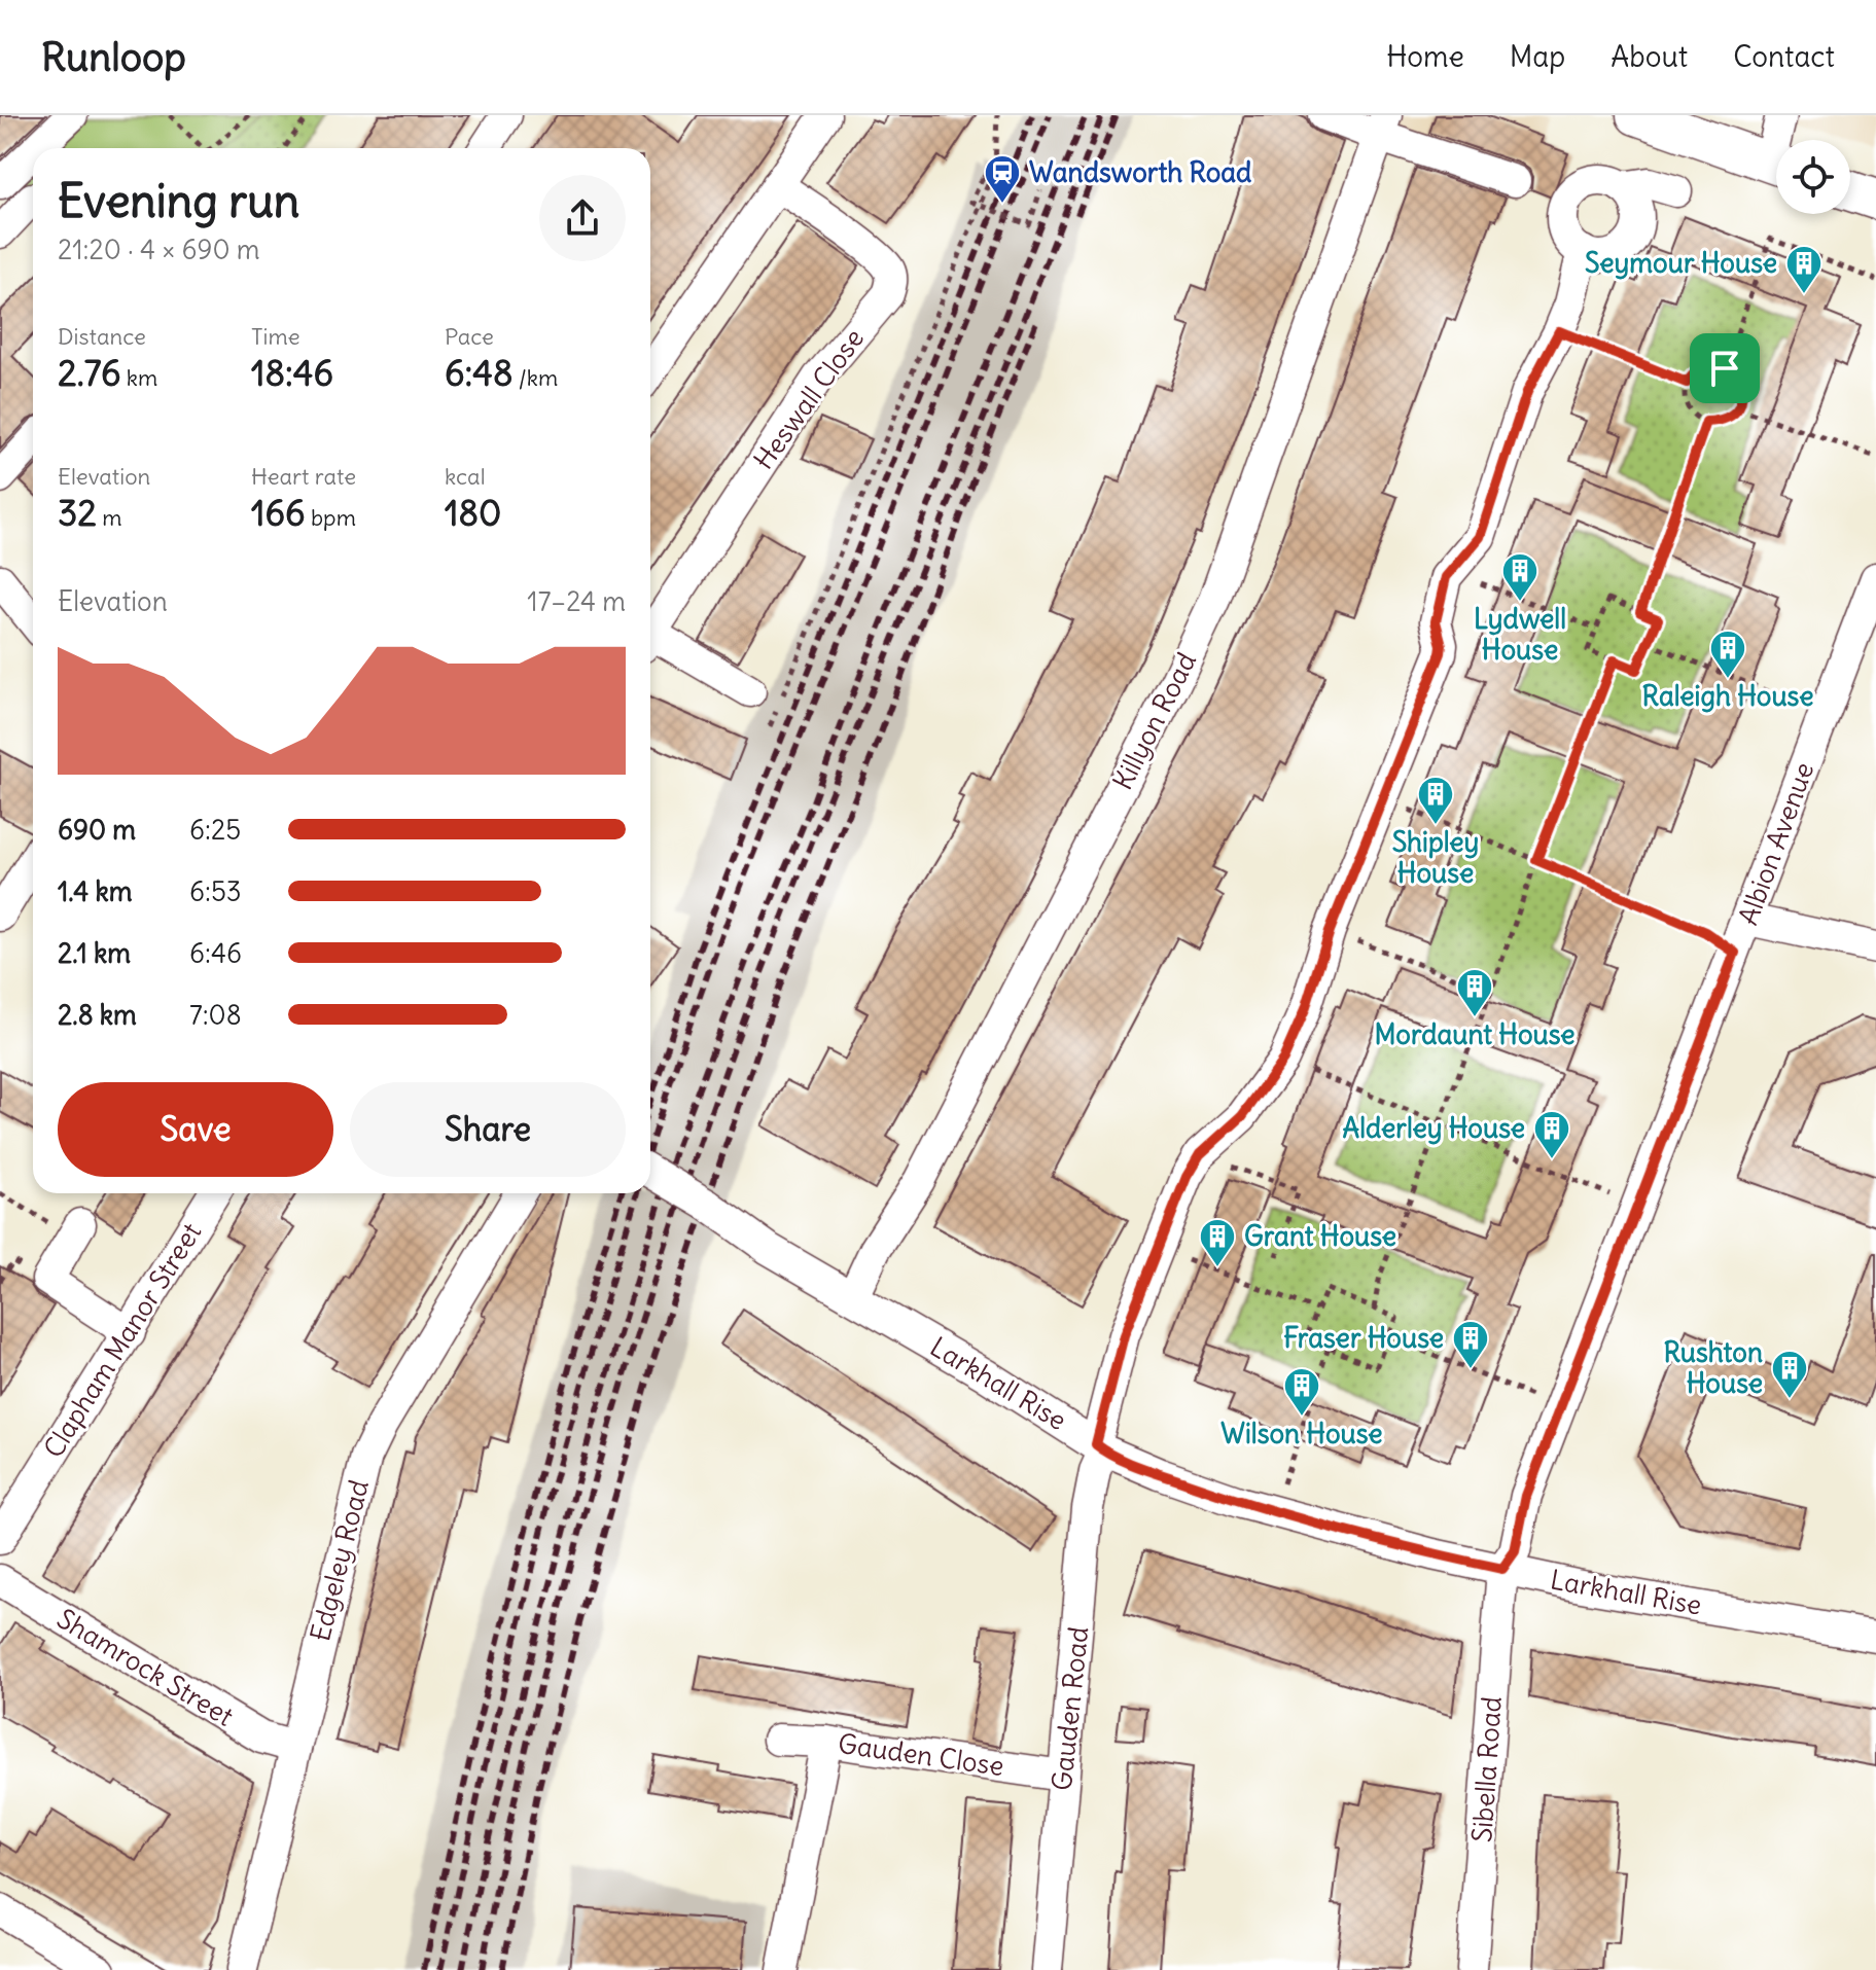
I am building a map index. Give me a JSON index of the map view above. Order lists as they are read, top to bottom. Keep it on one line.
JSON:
{"streets":{"street":["Heswall Close","Killyon Road","Albion Avenue","Clapham Manor Street","Larkhall Rise","Edgeley Road","Shamrock Street","Gauden Road","Gauden Close","Sibella Road"]},"crossings":[["Killyon Road","Larkhall Rise"],["Albion Avenue","Larkhall Rise"],["Albion Avenue","Sibella Road"],["Larkhall Rise","Gauden Road"],["Larkhall Rise","Sibella Road"],["Edgeley Road","Shamrock Street"],["Gauden Road","Gauden Close"]],"places":{"station":["Wandsworth Road"],"building":["Seymour House","Lydwell House","Raleigh House","Shipley House","Mordaunt House","Alderley House","Grant House","Fraser House","Rushton House","Wilson House"]},"page":{"header":"Runloop","nav":["Home","Map","About","Contact"],"heading":["Evening run","21:20 · 4 × 690 m"],"stats":[["Distance","2.76 km"],["Time","18:46"],["Pace","6:48 /km"],["Elevation","32 m"],["Heart rate","166 bpm"],["kcal","180"]],"chart":["Elevation","17–24 m"],"list":[{"name":"690 m","note":"6:25"},{"name":"1.4 km","note":"6:53"},{"name":"2.1 km","note":"6:46"},{"name":"2.8 km","note":"7:08"}],"buttons":["Save","Share"]}}
